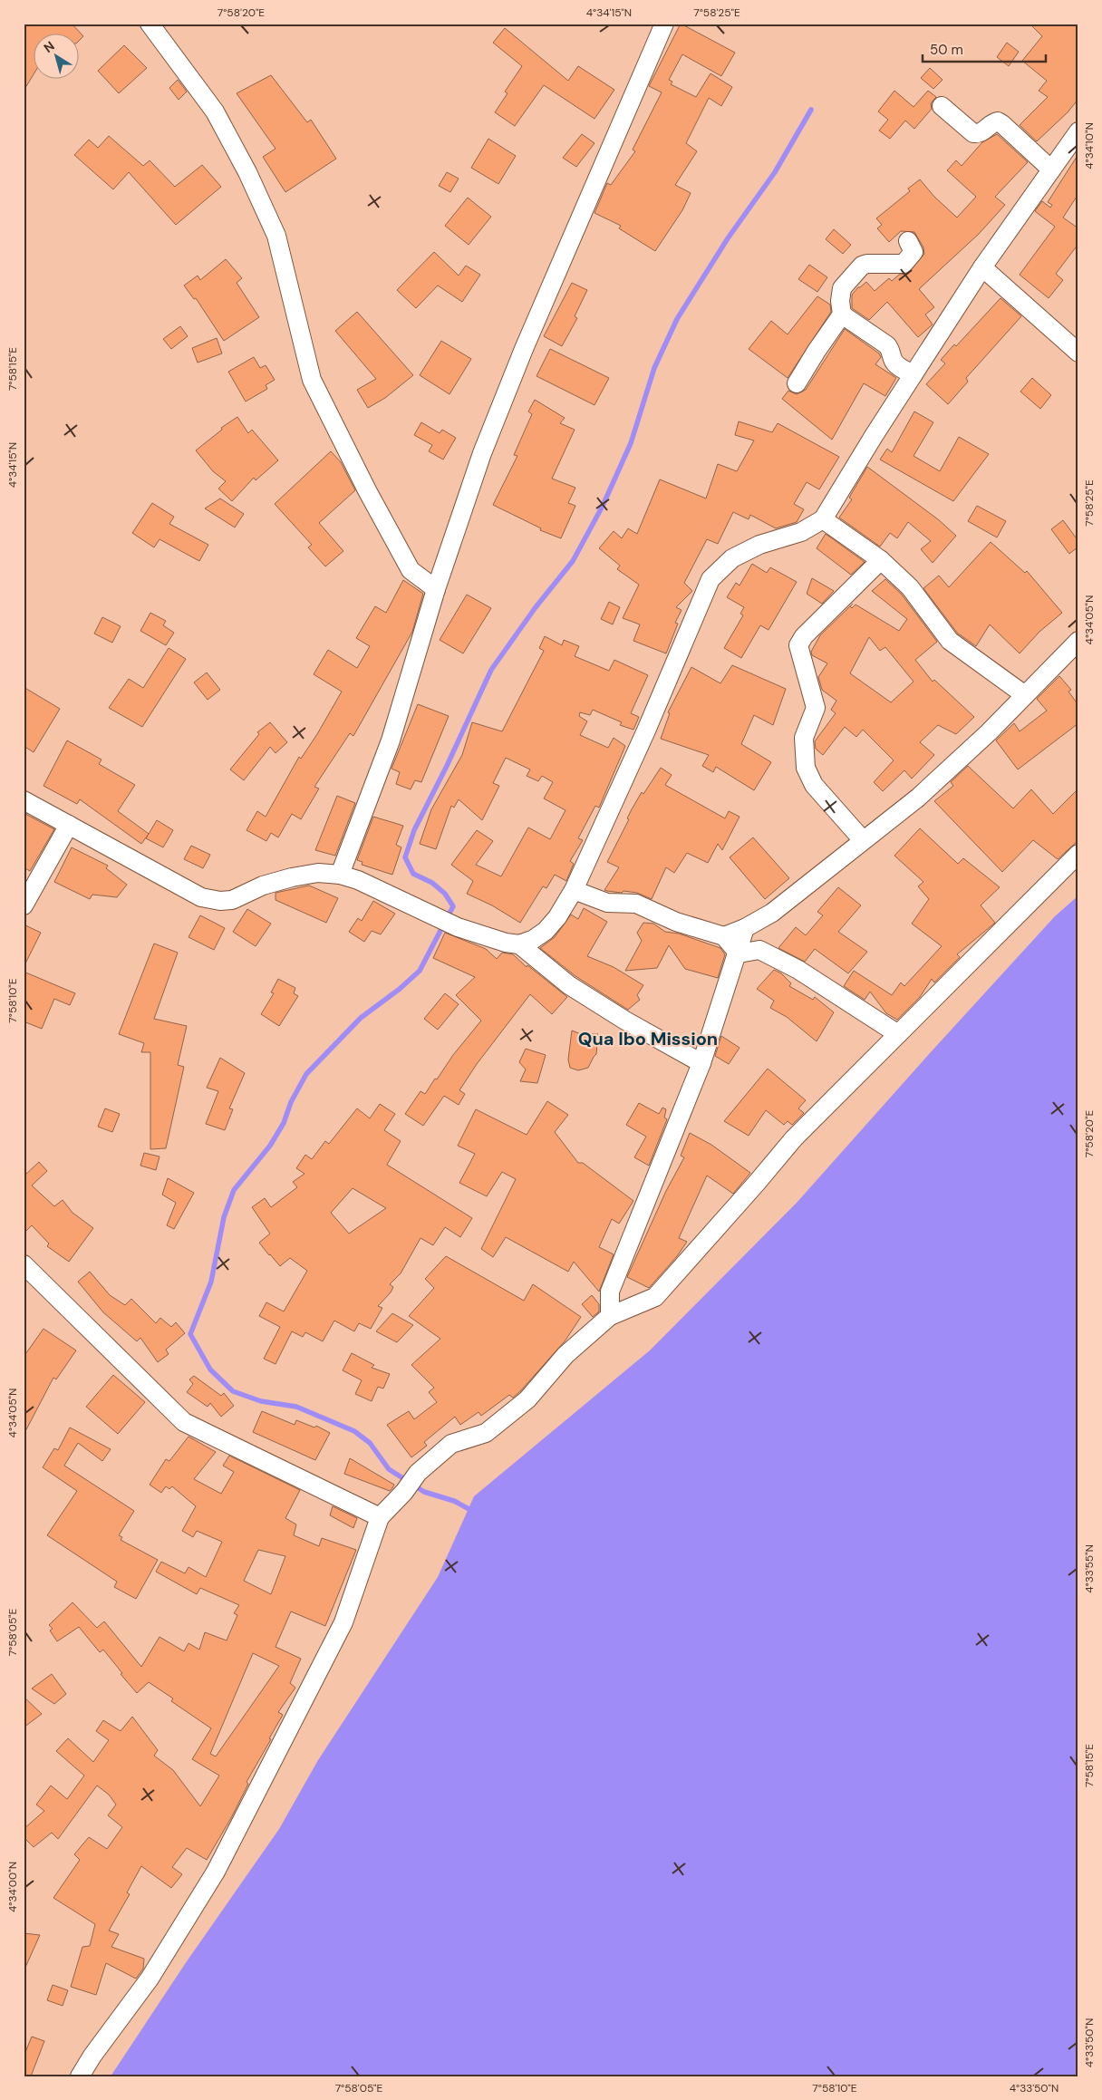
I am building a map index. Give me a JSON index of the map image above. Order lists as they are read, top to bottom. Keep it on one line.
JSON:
{"districts":["Qua Ibo Mission"],"scale_bar":"50 m","north":"top left","coordinates":["7°58'20\"E","4°34'15\"N","7°58'25\"E","4°34'10\"N","7°58'15\"E","4°34'05\"N","7°58'10\"E","4°33'55\"N","7°58'05\"E","4°34'00\"N","4°33'50\"N"]}
